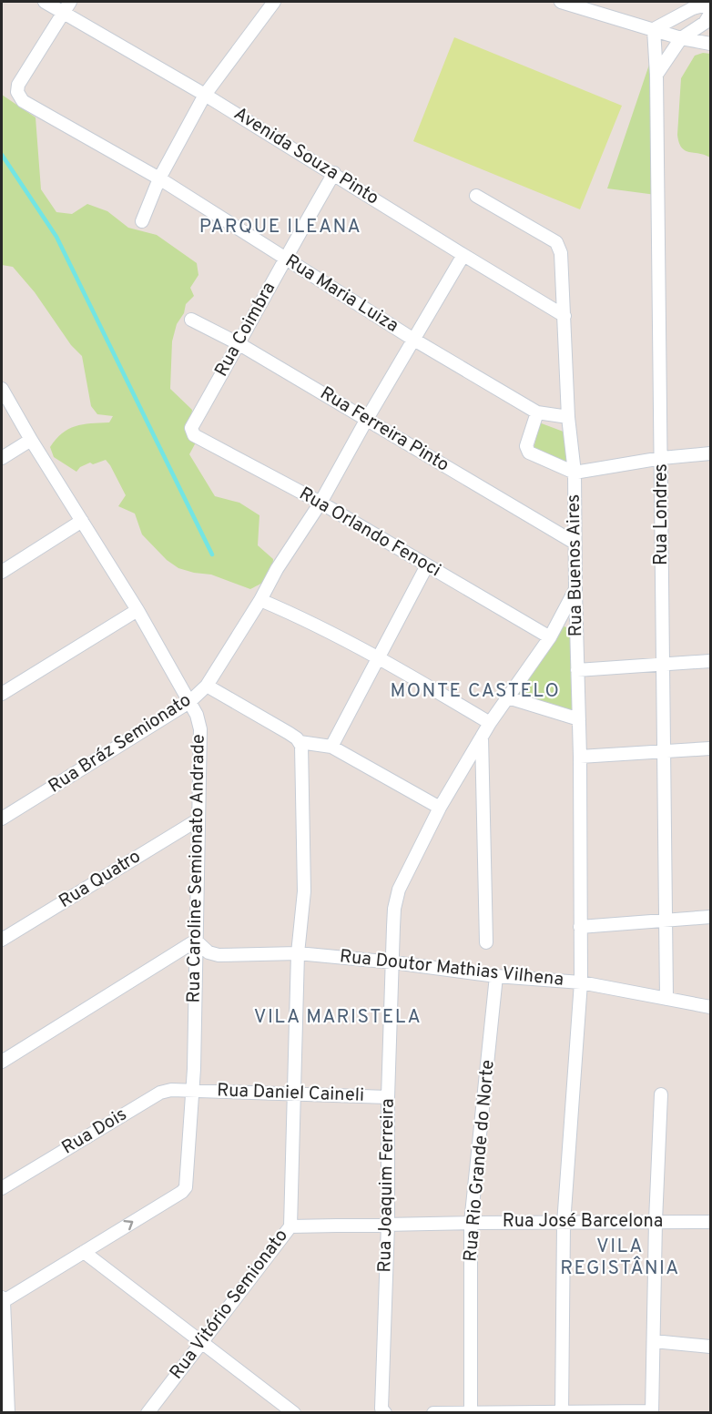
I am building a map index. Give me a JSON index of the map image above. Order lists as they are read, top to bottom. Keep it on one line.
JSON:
{"streets":{"street":["Avenida Souza Pinto","Rua Maria Luiza","Rua Coimbra","Rua Ferreira Pinto","Rua Londres","Rua Orlando Fenoci","Rua Buenos Aires","Rua Bráz Semionato","Rua Caroline Semionato Andrade","Rua Quatro","Rua Doutor Mathias Vilhena","Rua Daniel Caineli","Rua Dois","Rua Rio Grande do Norte","Rua Joaquim Ferreira","Rua José Barcelona","Rua Vitório Semionato"]},"crossings":[["Avenida Souza Pinto","Rua Maria Luiza"],["Avenida Souza Pinto","Rua Coimbra"],["Avenida Souza Pinto","Rua Buenos Aires"],["Avenida Souza Pinto","Rua Bráz Semionato"],["Rua Maria Luiza","Rua Coimbra"],["Rua Maria Luiza","Rua Buenos Aires"],["Rua Maria Luiza","Rua Bráz Semionato"],["Rua Coimbra","Rua Ferreira Pinto"],["Rua Coimbra","Rua Orlando Fenoci"],["Rua Ferreira Pinto","Rua Buenos Aires"],["Rua Ferreira Pinto","Rua Bráz Semionato"],["Rua Londres","Rua Doutor Mathias Vilhena"],["Rua Orlando Fenoci","Rua Bráz Semionato"],["Rua Orlando Fenoci","Rua Joaquim Ferreira"],["Rua Buenos Aires","Rua Doutor Mathias Vilhena"],["Rua Buenos Aires","Rua Joaquim Ferreira"],["Rua Buenos Aires","Rua José Barcelona"],["Rua Bráz Semionato","Rua Caroline Semionato Andrade"],["Rua Caroline Semionato Andrade","Rua Quatro"],["Rua Caroline Semionato Andrade","Rua Doutor Mathias Vilhena"],["Rua Caroline Semionato Andrade","Rua Daniel Caineli"],["Rua Caroline Semionato Andrade","Rua Dois"],["Rua Doutor Mathias Vilhena","Rua Rio Grande do Norte"],["Rua Doutor Mathias Vilhena","Rua Joaquim Ferreira"],["Rua Doutor Mathias Vilhena","Rua Vitório Semionato"],["Rua Daniel Caineli","Rua Dois"],["Rua Daniel Caineli","Rua Joaquim Ferreira"],["Rua Daniel Caineli","Rua Vitório Semionato"],["Rua Rio Grande do Norte","Rua José Barcelona"],["Rua Joaquim Ferreira","Rua José Barcelona"],["Rua José Barcelona","Rua Vitório Semionato"]],"districts":["PARQUE ILEANA","MONTE CASTELO","VILA MARISTELA","VILA REGISTÂNIA"]}
